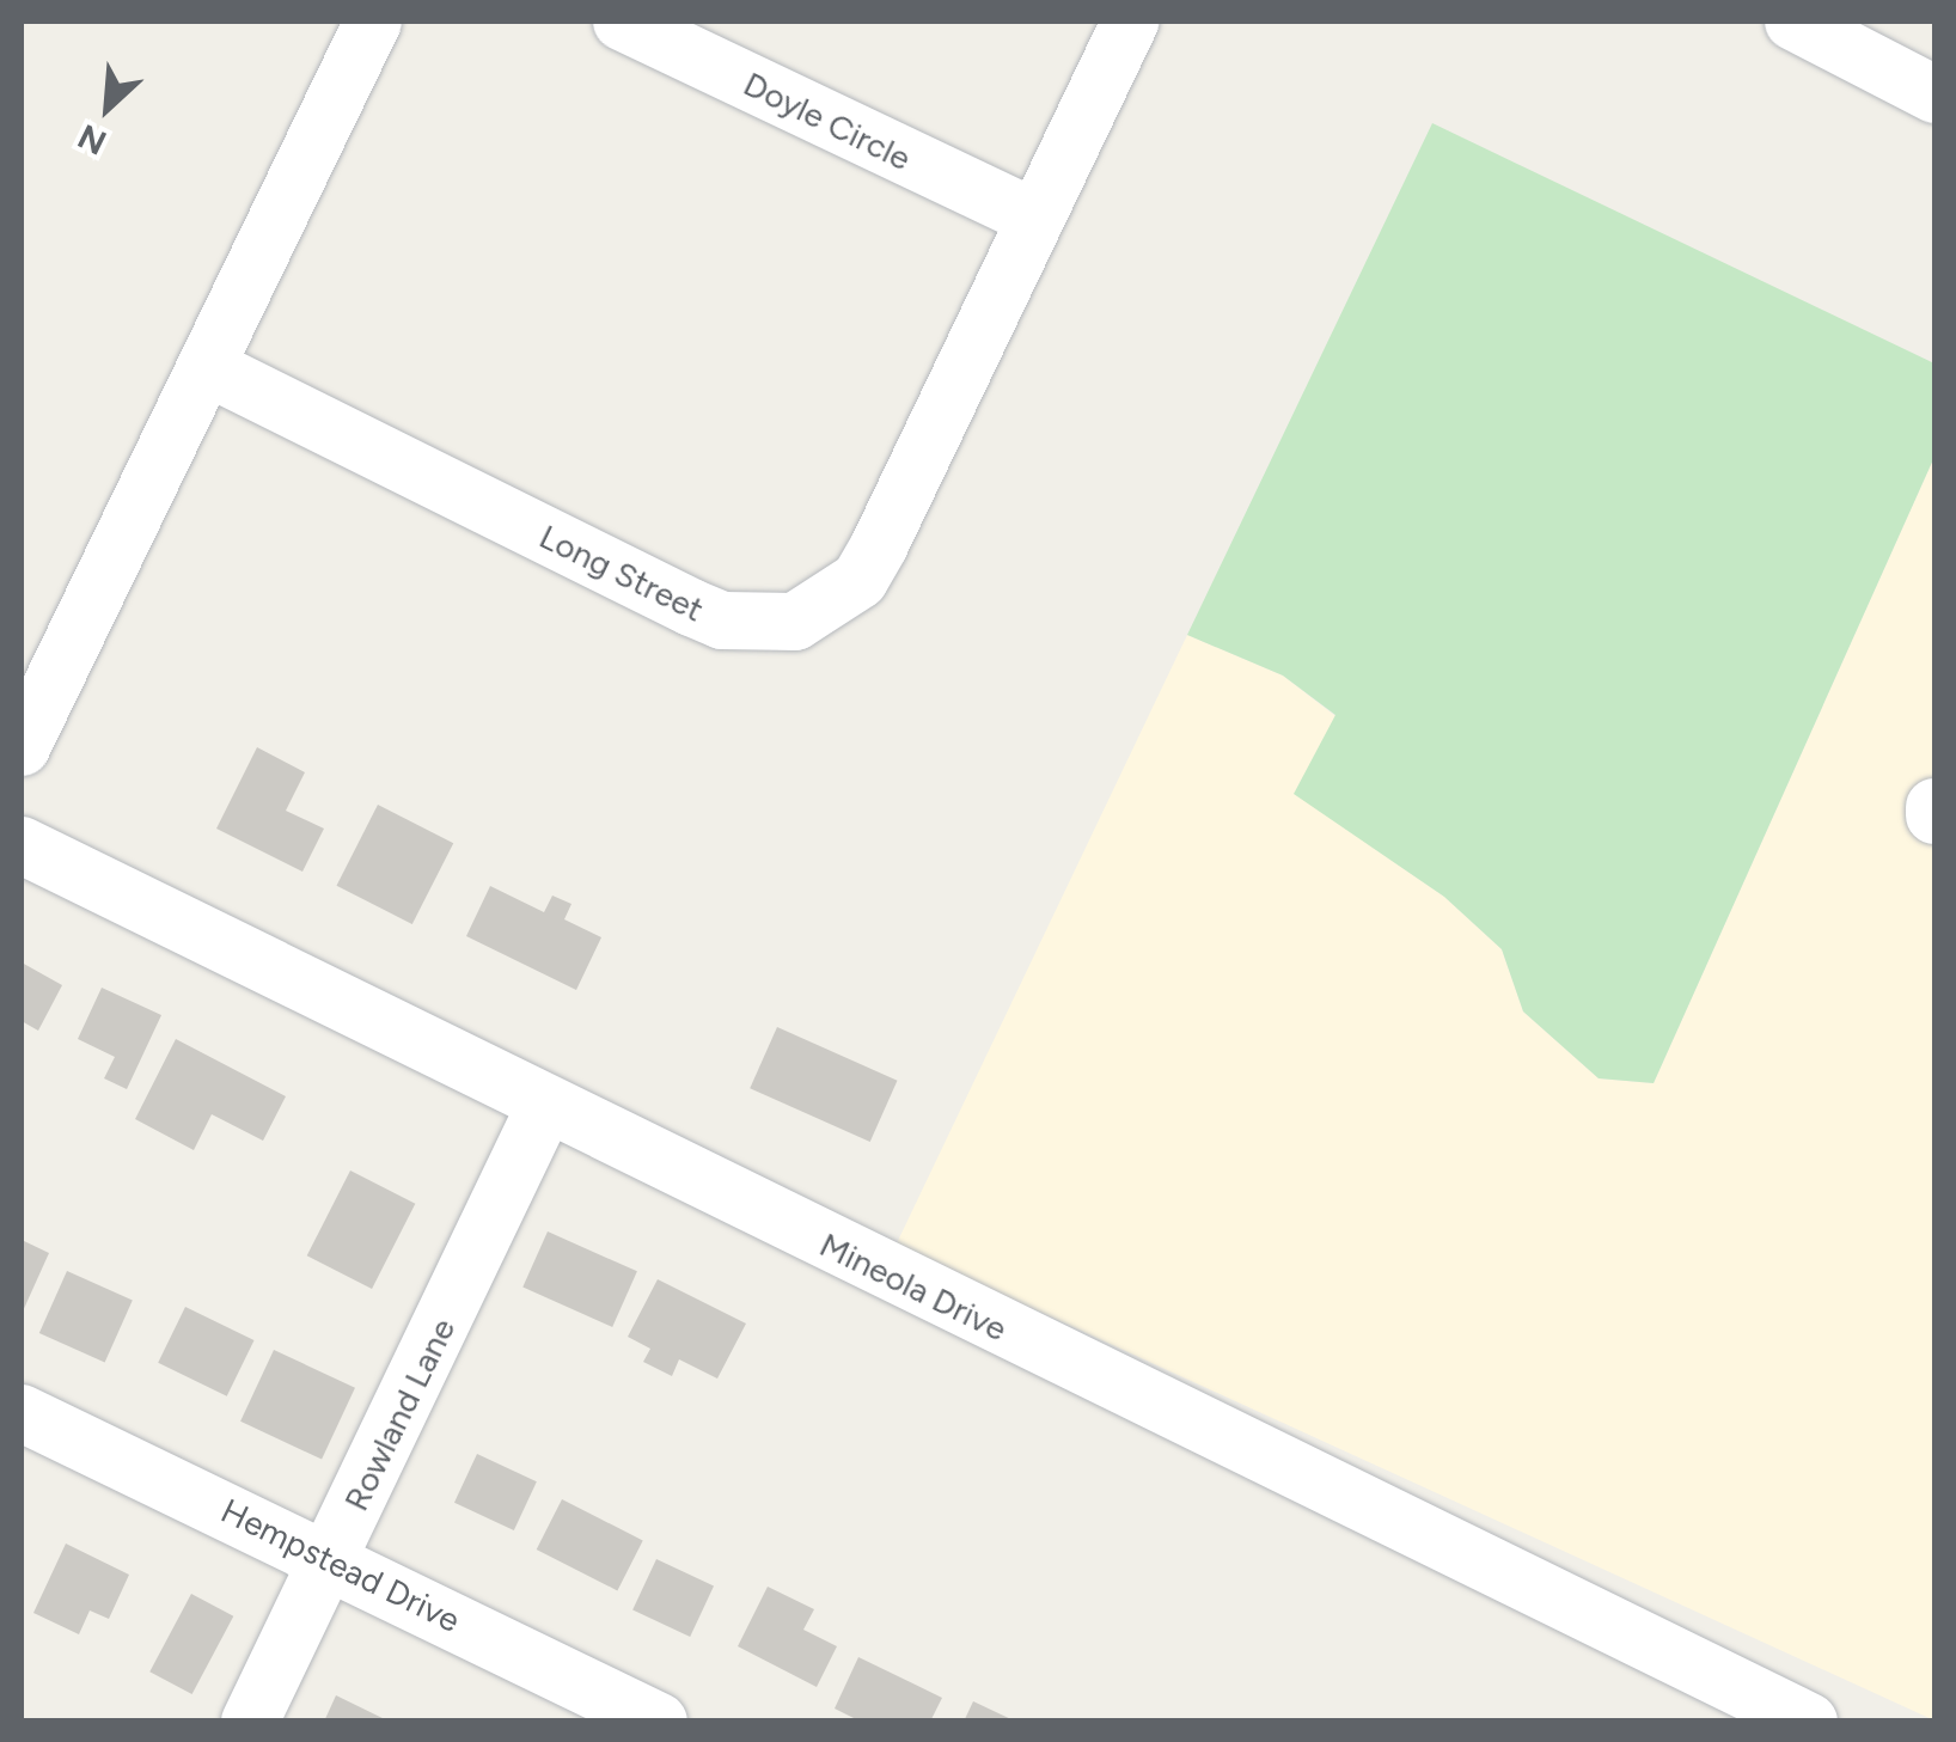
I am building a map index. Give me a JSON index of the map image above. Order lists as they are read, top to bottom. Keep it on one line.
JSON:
{"streets":{"street":["Doyle Circle","Long Street","Mineola Drive","Rowland Lane","Hempstead Drive"]},"crossings":[["Doyle Circle","Long Street"],["Mineola Drive","Rowland Lane"],["Rowland Lane","Hempstead Drive"]],"north":"bottom left"}
